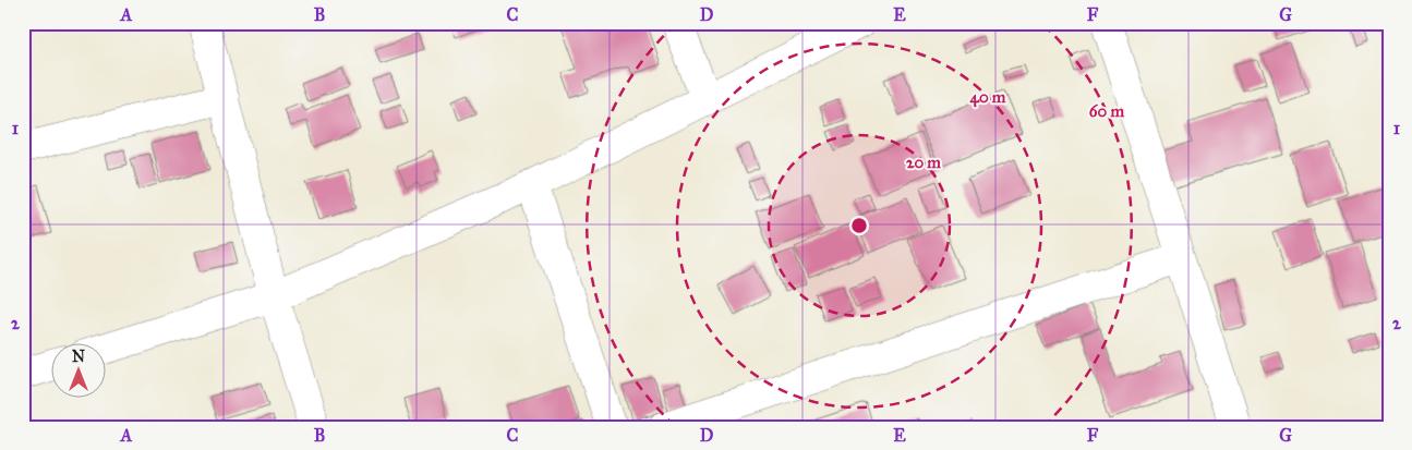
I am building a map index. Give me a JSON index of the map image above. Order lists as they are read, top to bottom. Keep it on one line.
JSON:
{"north":"top","grid":{"columns":["A","B","C","D","E","F","G"],"rows":["1","2"]},"rings":["40 m","60 m","20 m"]}
